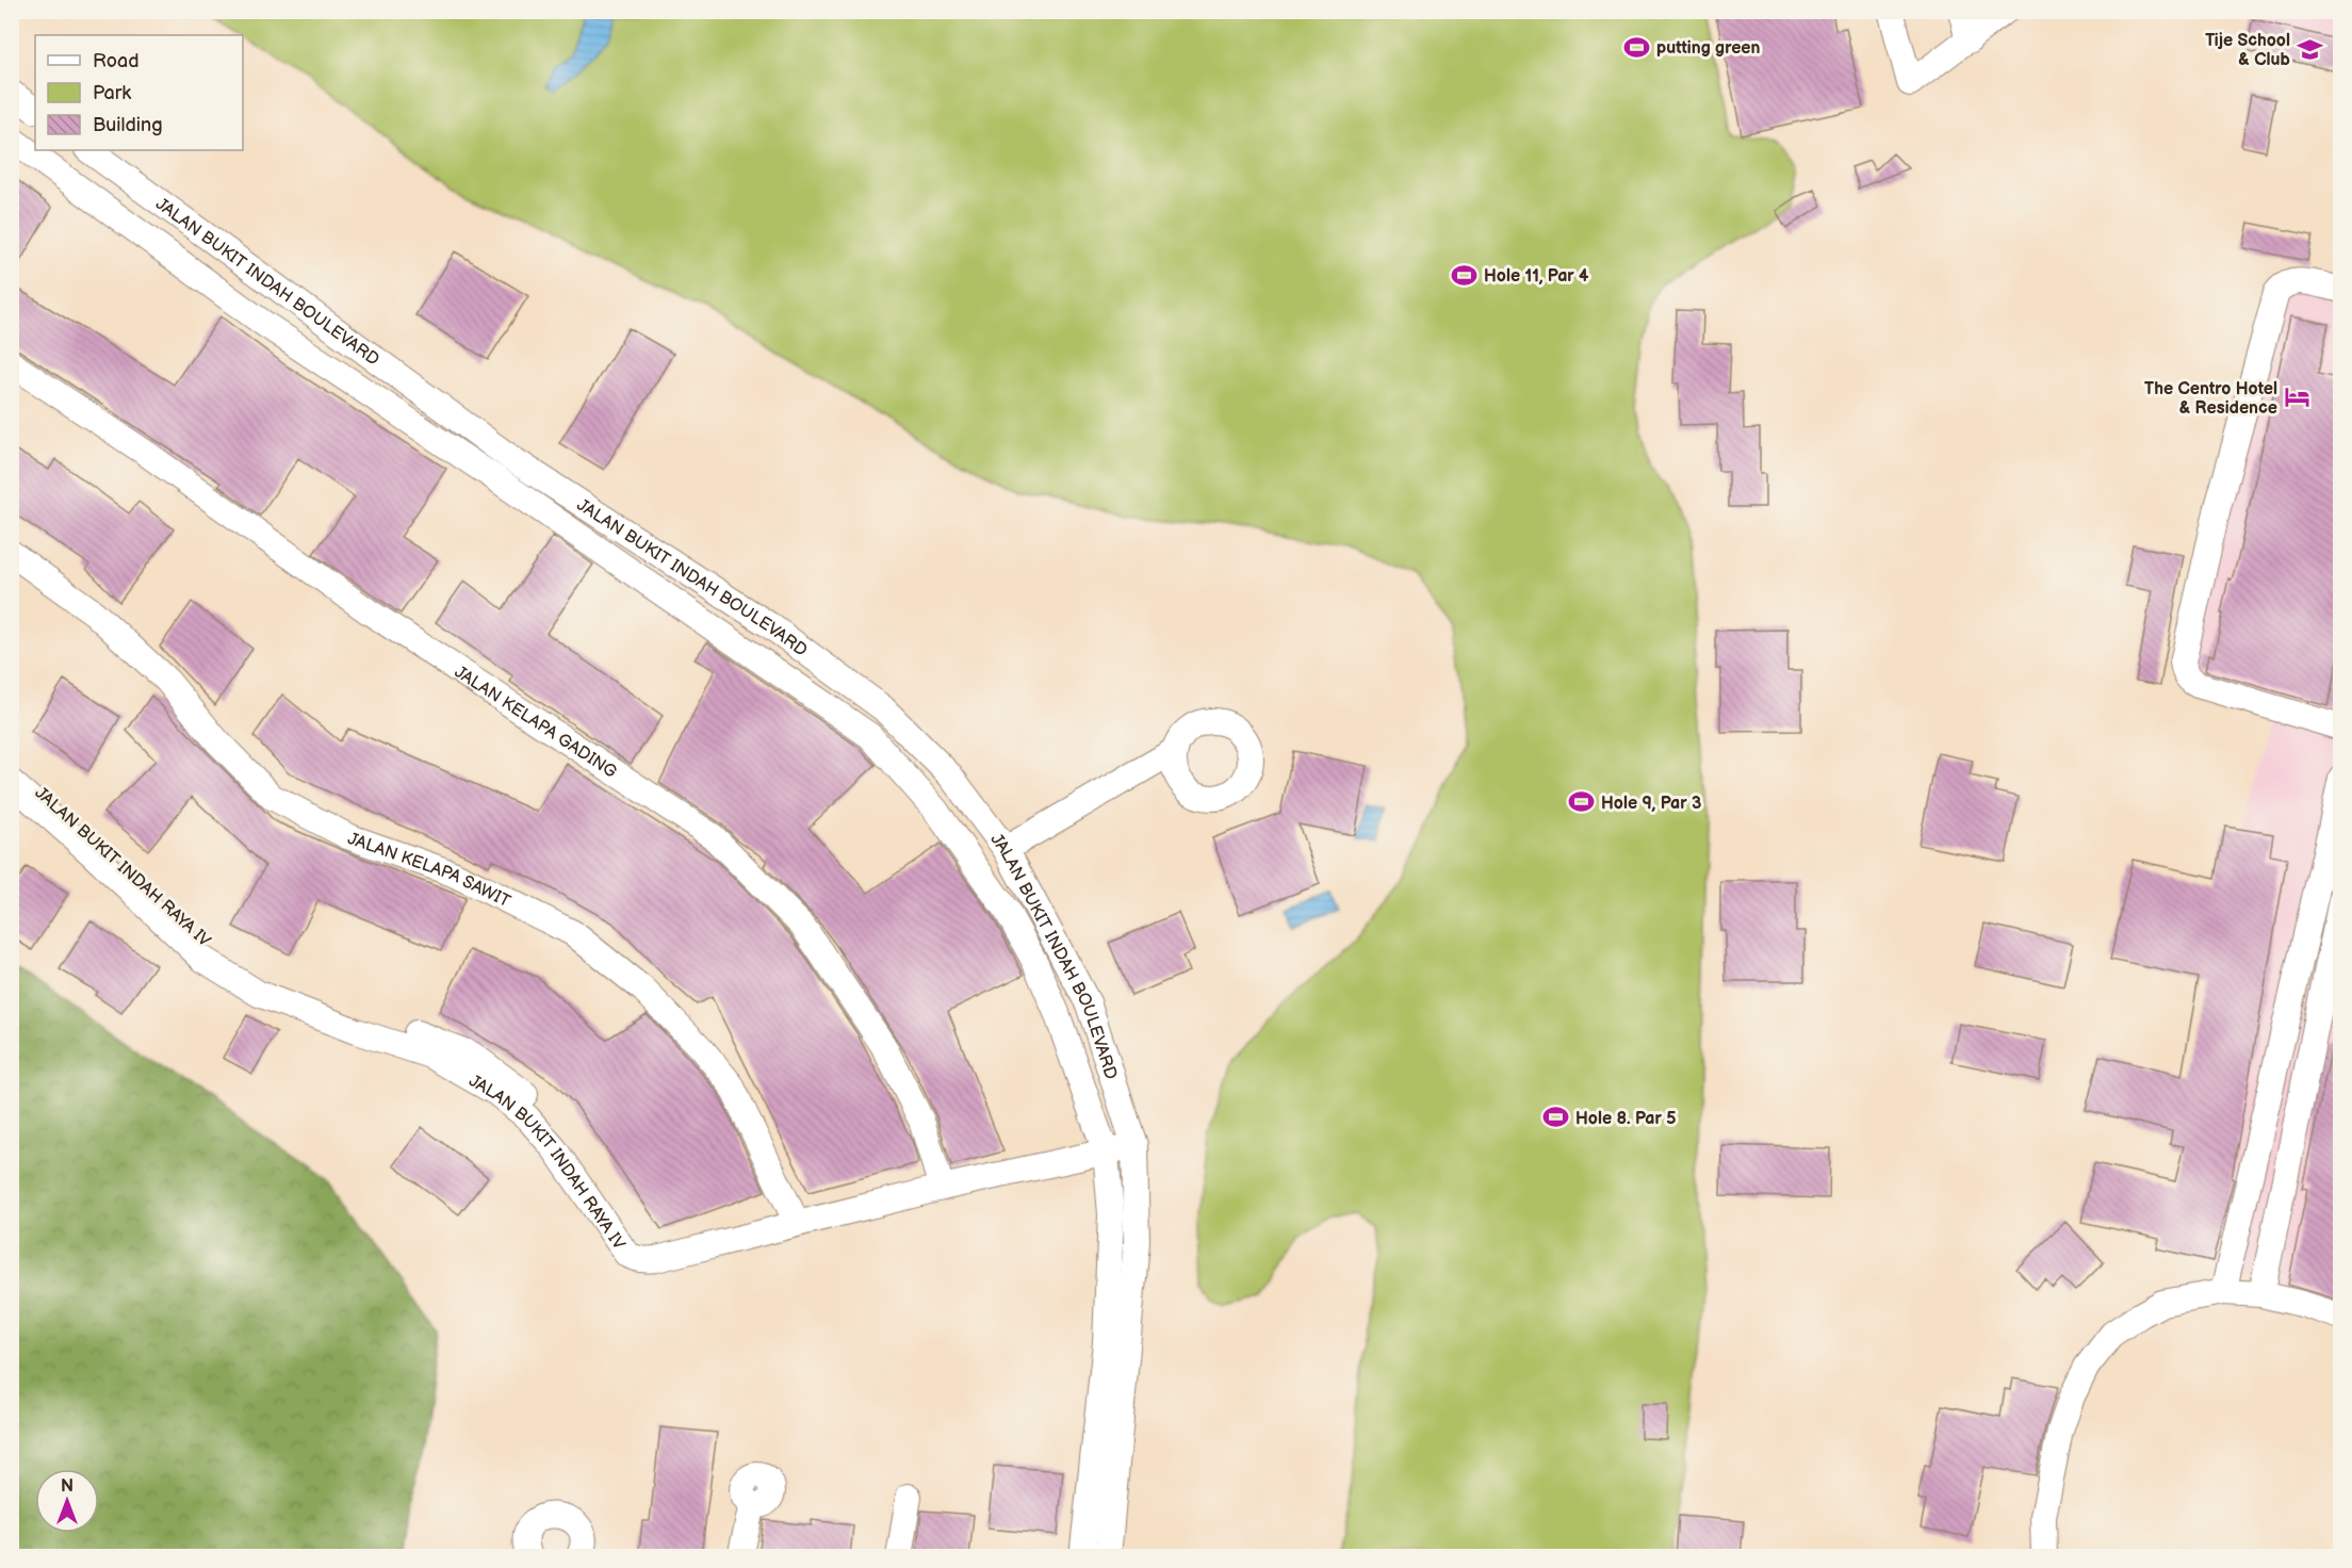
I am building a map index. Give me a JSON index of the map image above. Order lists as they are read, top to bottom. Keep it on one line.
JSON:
{"streets":{"street":["JALAN BUKIT INDAH BOULEVARD","JALAN KELAPA GADING","JALAN BUKIT INDAH RAYA IV","JALAN KELAPA SAWIT"]},"places":{"sports":["putting green","Hole 11, Par 4","Hole 9, Par 3","Hole 8. Par 5"],"school or university":["Tije School & Club"],"hotel":["The Centro Hotel & Residence"]},"legend":["Road","Park","Building"],"north":"top"}
